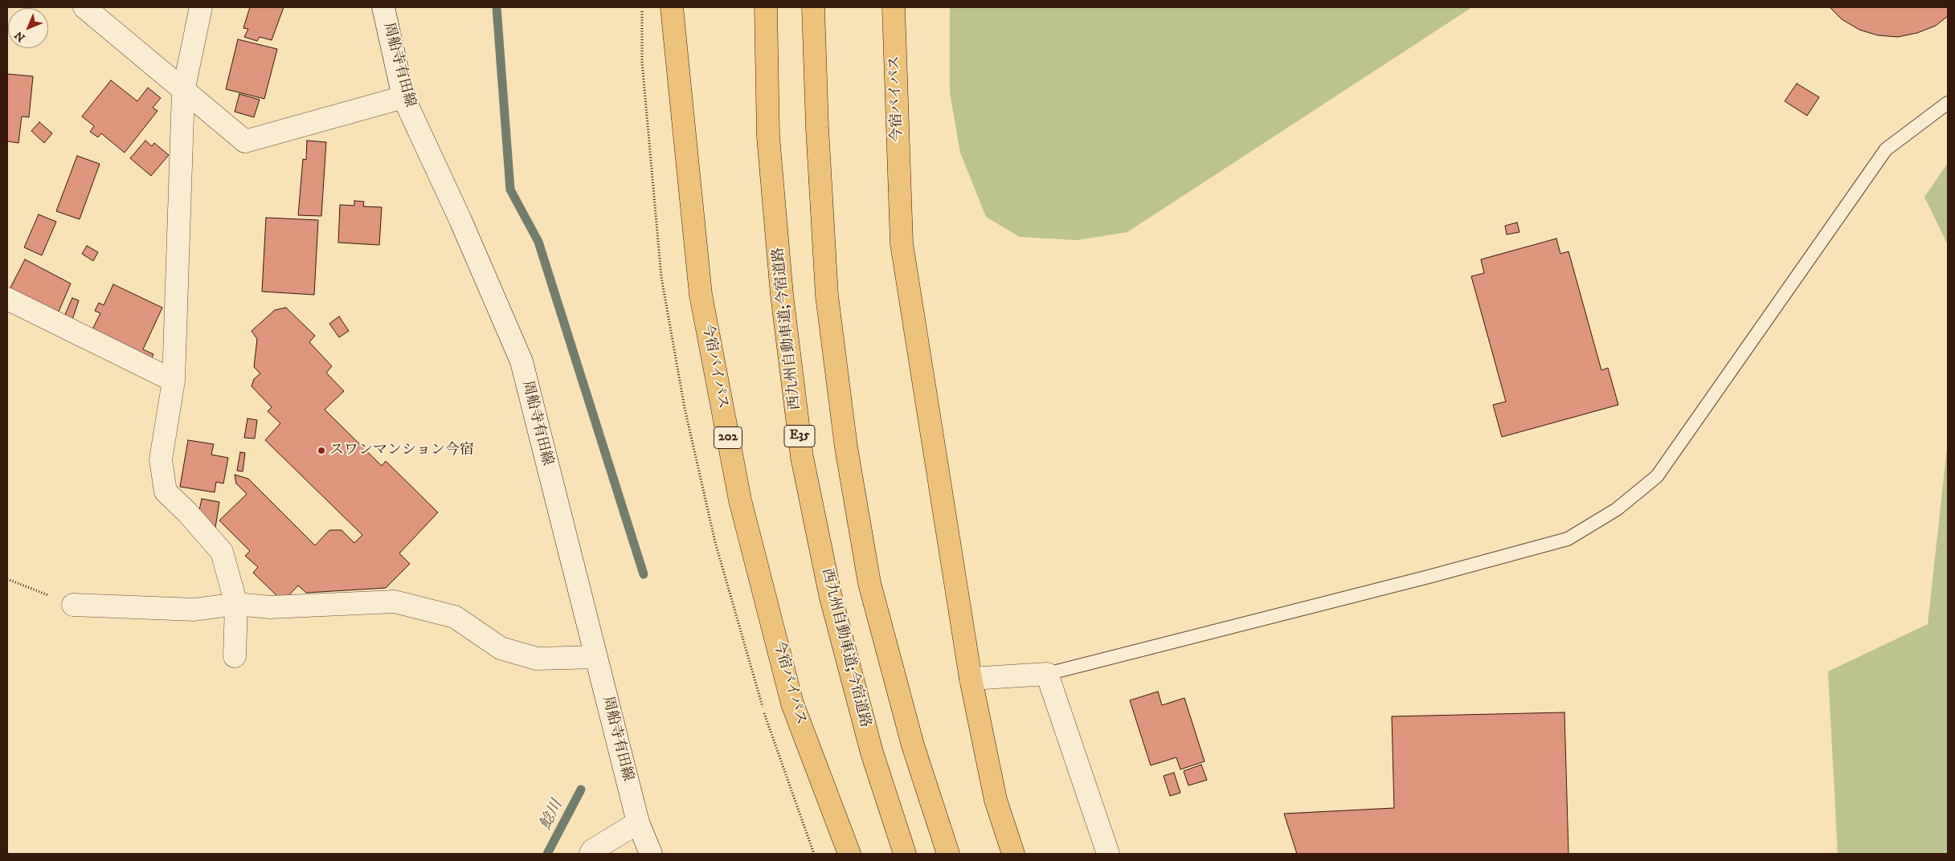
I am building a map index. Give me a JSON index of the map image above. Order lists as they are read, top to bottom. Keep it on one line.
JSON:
{"streets":{"highway":["今宿バイパス","西九州自動車道;今宿道路","E35","202"],"street":["周船寺有田線"]},"water":["鯰川"],"places":["スワンマンション今宿"],"north":"bottom left"}
